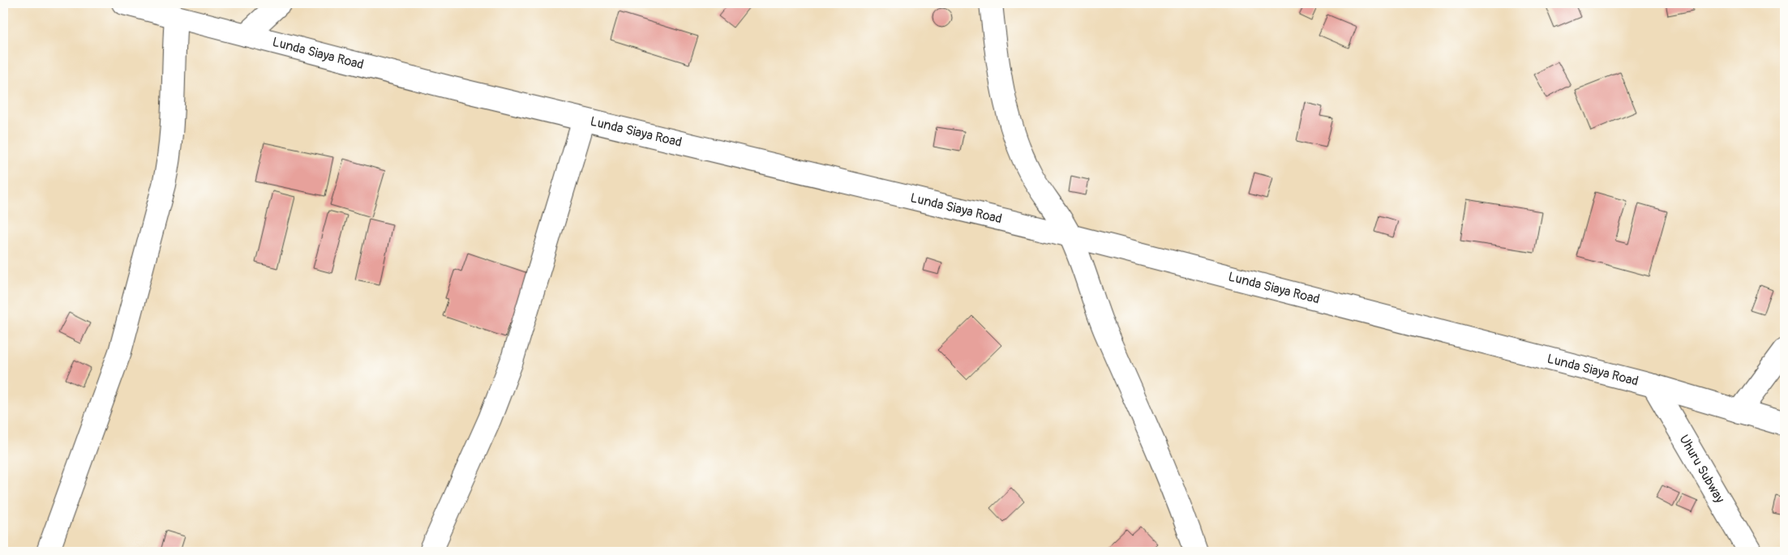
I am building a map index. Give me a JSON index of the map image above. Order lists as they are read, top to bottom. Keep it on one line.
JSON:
{"streets":{"street":["Lunda Siaya Road","Uhuru Subway"]},"crossings":[["Lunda Siaya Road","Uhuru Subway"]]}
